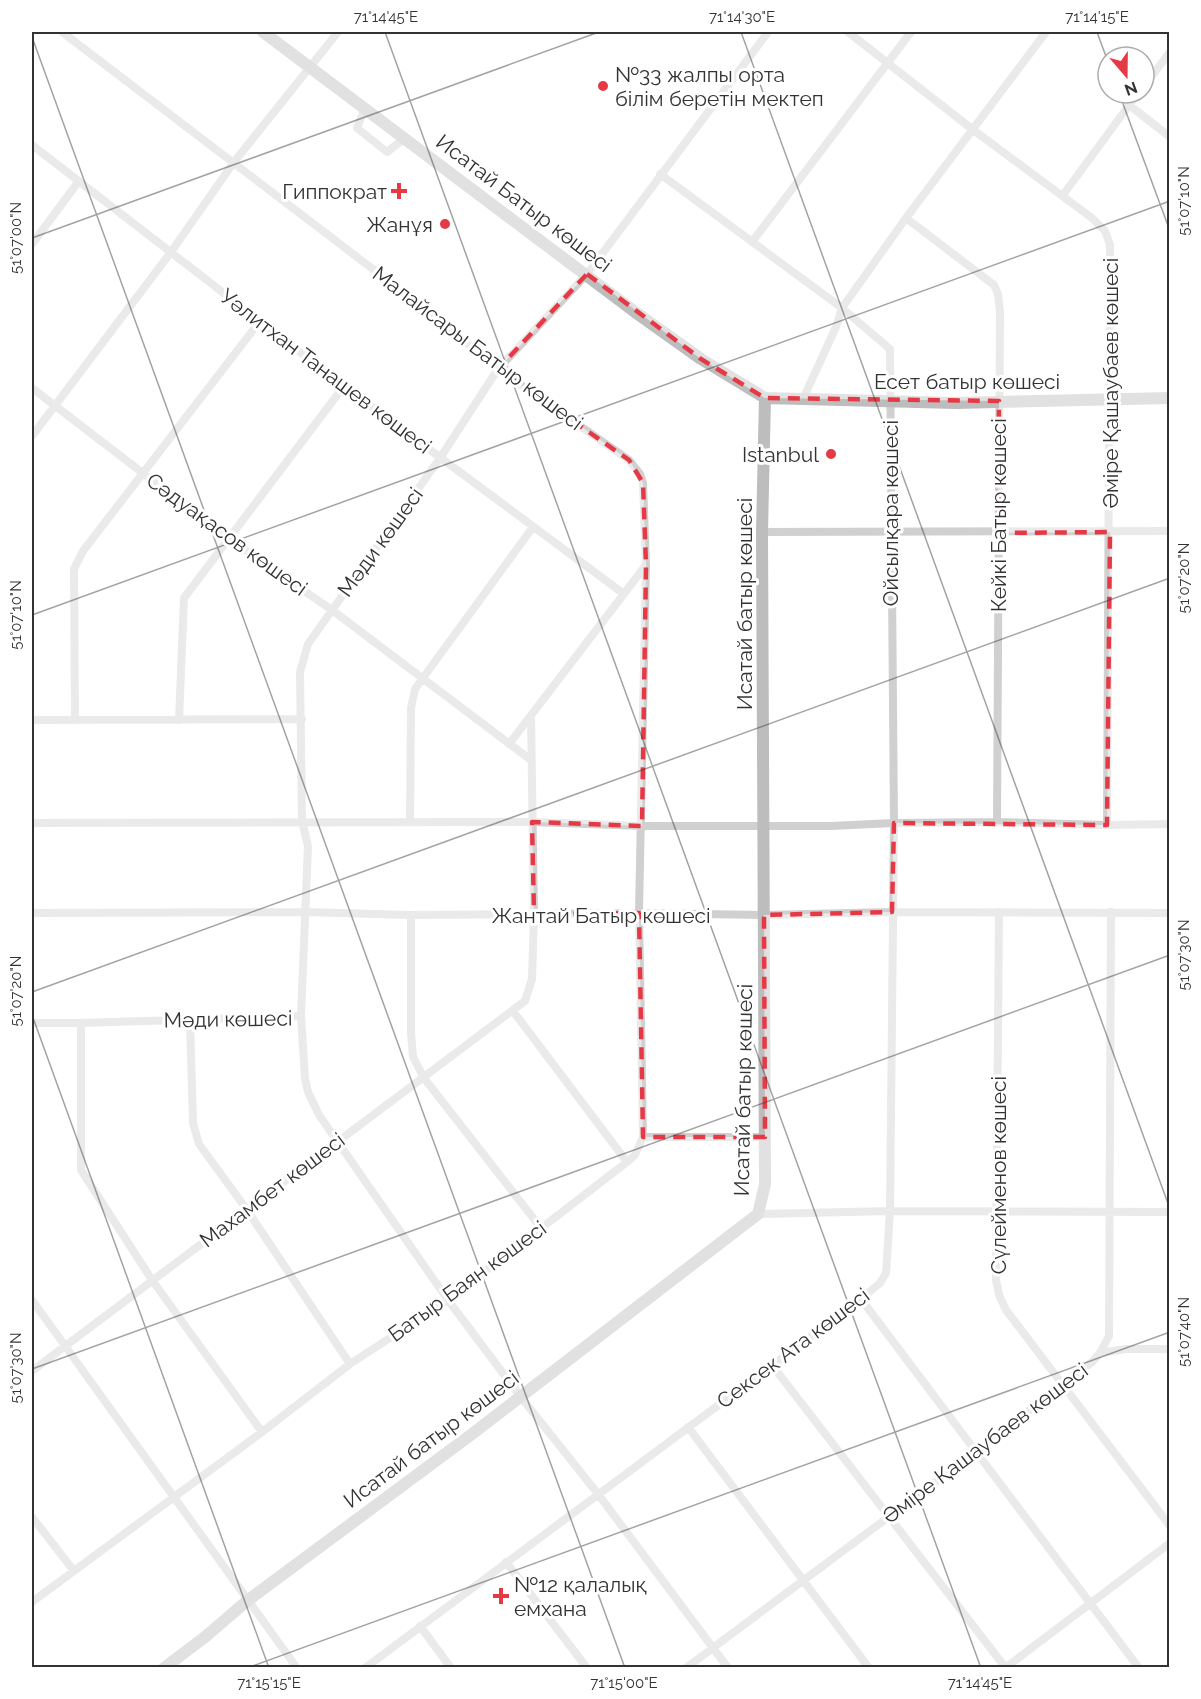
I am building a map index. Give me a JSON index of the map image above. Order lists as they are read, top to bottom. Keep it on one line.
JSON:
{"streets":{"street":["Исатай Батыр көшесі","Малайсары Батыр көшесі","Уәлитхан Танашев көшесі","Есет батыр көшесі","Әміре Қашаубаев көшесі","Ойсылқара көшесі","Кейкі Батыр көшесі","Сәдуақасов көшесі","Мәди көшесі","Исатай батыр көшесі","Жантай Батыр көшесі","Сүлейменов көшесі","Махамбет көшесі","Батыр Баян көшесі","Сексек Ата көшесі"]},"crossings":[["Исатай Батыр көшесі","Есет батыр көшесі"],["Исатай Батыр көшесі","Мәди көшесі"],["Исатай Батыр көшесі","Исатай батыр көшесі"],["Малайсары Батыр көшесі","Мәди көшесі"],["Уәлитхан Танашев көшесі","Мәди көшесі"],["Есет батыр көшесі","Әміре Қашаубаев көшесі"],["Есет батыр көшесі","Ойсылқара көшесі"],["Есет батыр көшесі","Кейкі Батыр көшесі"],["Есет батыр көшесі","Исатай батыр көшесі"],["Әміре Қашаубаев көшесі","Мәди көшесі"],["Әміре Қашаубаев көшесі","Жантай Батыр көшесі"],["Әміре Қашаубаев көшесі","Сүлейменов көшесі"],["Ойсылқара көшесі","Мәди көшесі"],["Ойсылқара көшесі","Сексек Ата көшесі"],["Сәдуақасов көшесі","Мәди көшесі"],["Сәдуақасов көшесі","Махамбет көшесі"],["Мәди көшесі","Исатай батыр көшесі"],["Мәди көшесі","Жантай Батыр көшесі"],["Мәди көшесі","Махамбет көшесі"],["Мәди көшесі","Батыр Баян көшесі"],["Мәди көшесі","Сексек Ата көшесі"],["Исатай батыр көшесі","Жантай Батыр көшесі"],["Жантай Батыр көшесі","Сүлейменов көшесі"],["Жантай Батыр көшесі","Махамбет көшесі"],["Жантай Батыр көшесі","Сексек Ата көшесі"]],"places":{"other":["№33 жалпы орта білім беретін мектеп","Жанұя","Istanbul"],"health":["Гиппократ","№12 қалалық емхана"]},"north":"bottom","coordinates":["71°14'45\"E","71°14'30\"E","71°14'15\"E","51°07'10\"N","51°07'00\"N","51°07'20\"N","51°07'30\"N","51°07'40\"N","71°15'15\"E","71°15'00\"E"]}
